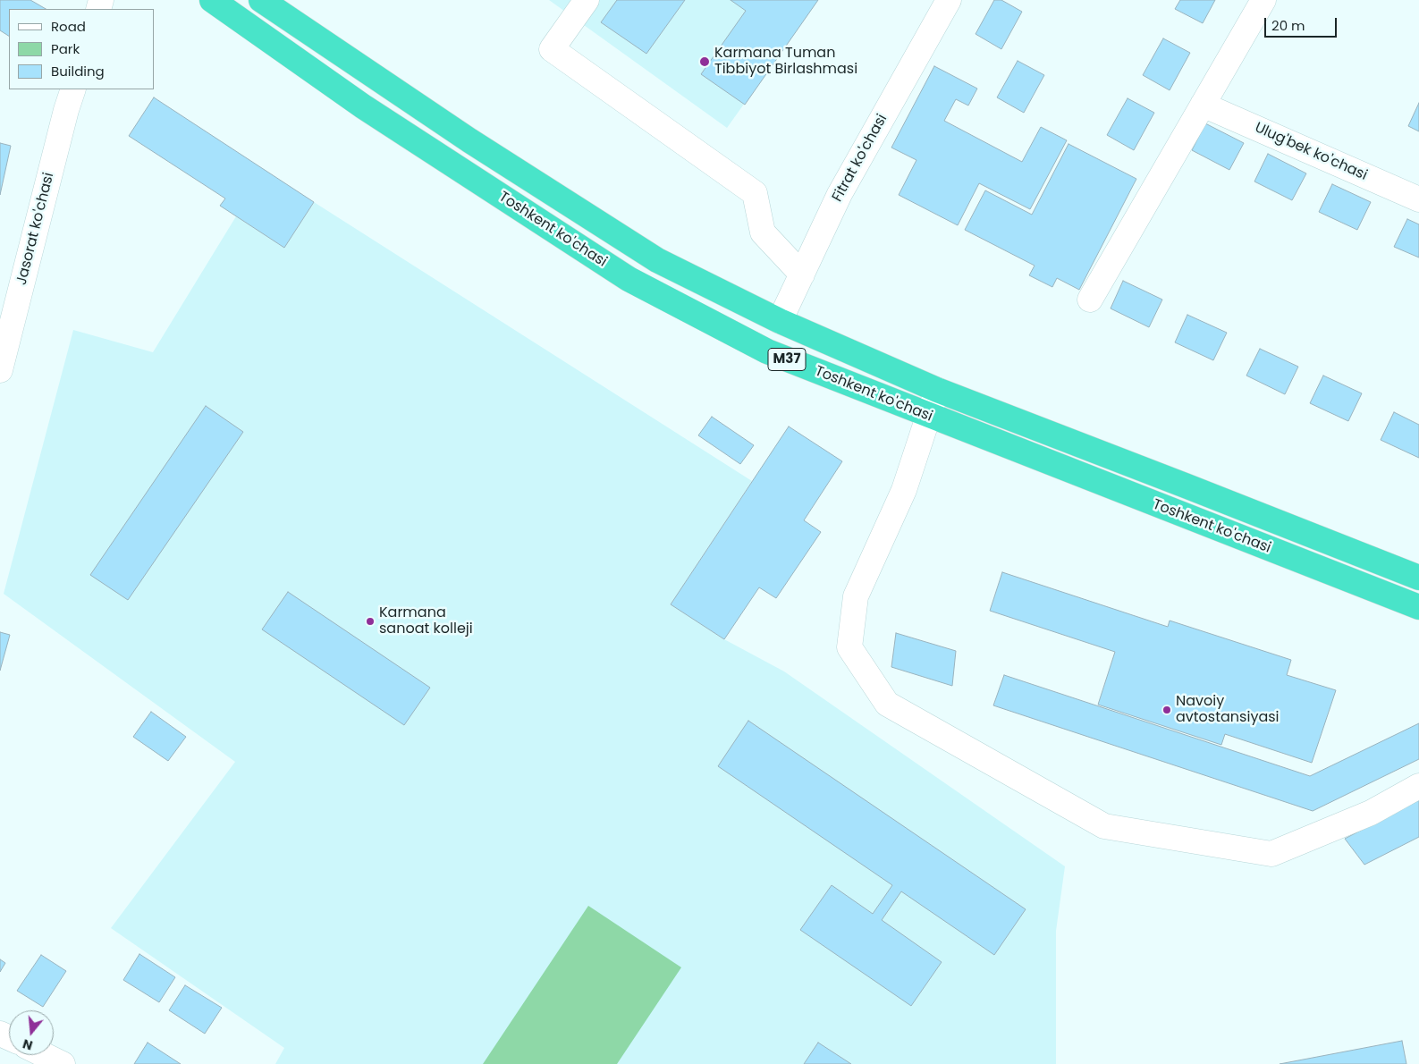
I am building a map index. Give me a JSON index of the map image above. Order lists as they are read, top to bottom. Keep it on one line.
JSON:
{"streets":{"highway":["Toshkent ko'chasi","M37"],"street":["Ulug'bek ko'chasi","Fitrat ko'chasi","Jasorat ko'chasi"]},"crossings":[["Fitrat ko'chasi","Toshkent ko'chasi"]],"places":["Karmana Tuman Tibbiyot Birlashmasi","Karmana sanoat kolleji","Navoiy avtostansiyasi"],"legend":["Road","Park","Building"],"scale_bar":"20 m","north":"bottom"}
